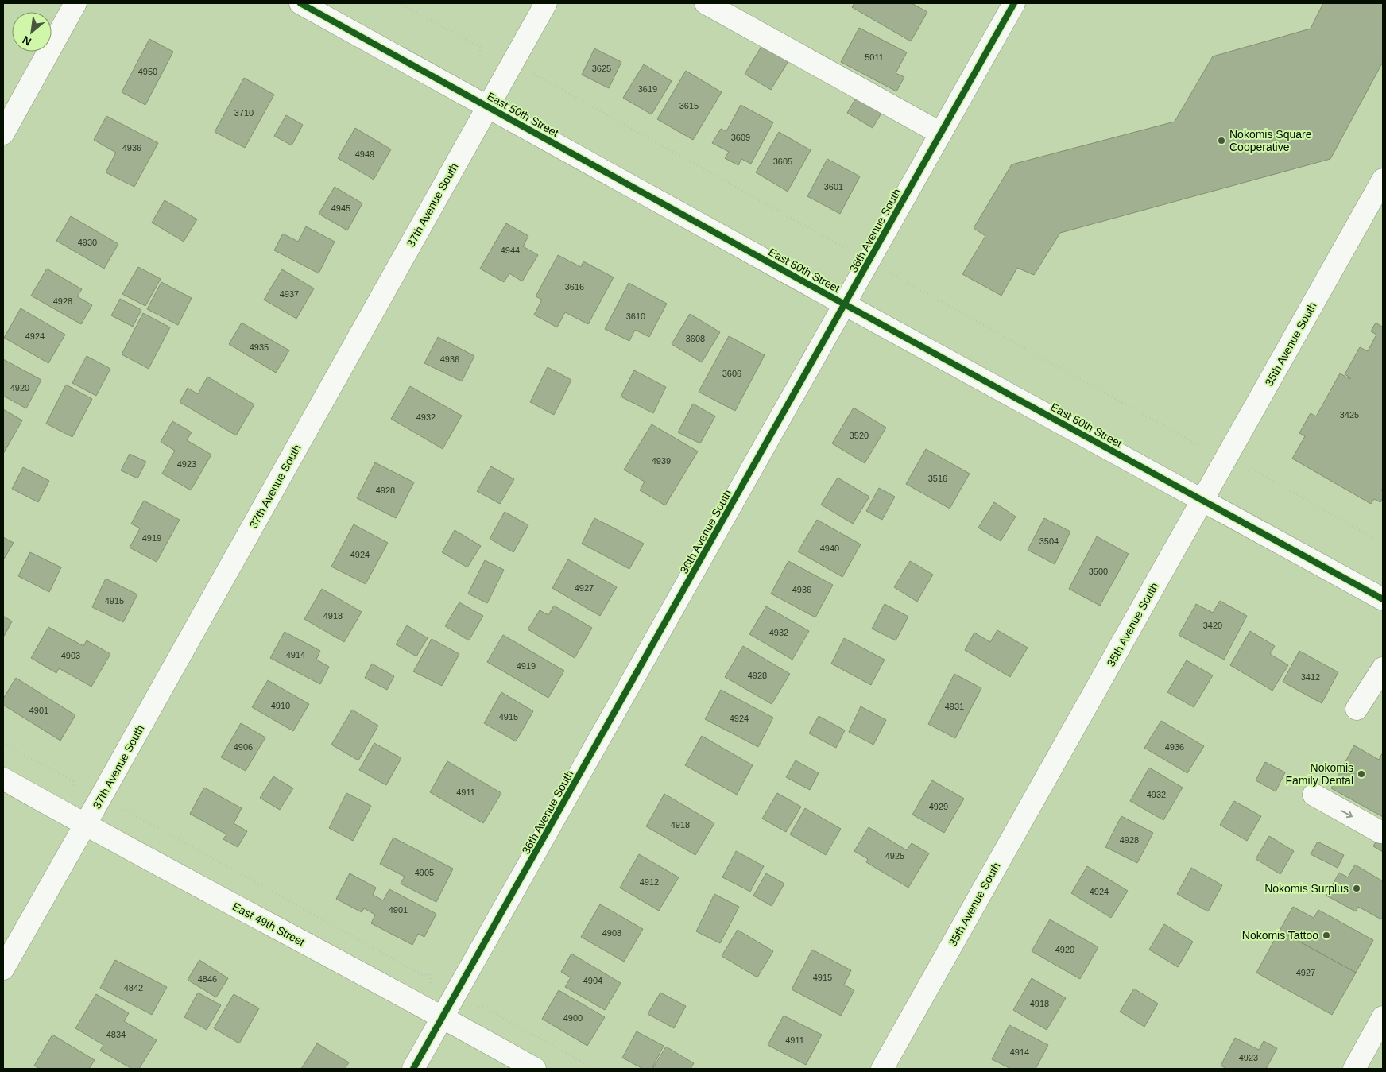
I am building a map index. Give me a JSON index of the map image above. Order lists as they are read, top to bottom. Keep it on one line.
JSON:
{"streets":{"street":["East 50th Street","37th Avenue South","36th Avenue South","35th Avenue South","East 49th Street"]},"crossings":[["East 50th Street","37th Avenue South"],["East 50th Street","36th Avenue South"],["East 50th Street","35th Avenue South"],["37th Avenue South","East 49th Street"],["36th Avenue South","East 49th Street"]],"places":["Nokomis Square Cooperative","Nokomis Family Dental","Nokomis Surplus","Nokomis Tattoo"],"house_numbers":["5011","3625","4950","3619","3615","3710","3609","4936","4949","3605","3601","4945","4930","4944","3616","4937","4928","3610","4924","3608","4935","4936","3606","4920","3425","4932","3520","4939","4923","3516","4928","4919","3504","4940","4924","3500","4927","4936","4915","4918","3420","4932","4914","4903","4919","4928","3412","4910","4931","4901","4915","4924","4906","4936","4911","4932","4929","4918","4928","4925","4905","4912","4924","4901","4908","4920","4927","4915","4846","4904","4842","4918","4900","4834","4911","4914","4923"],"north":"bottom left"}
